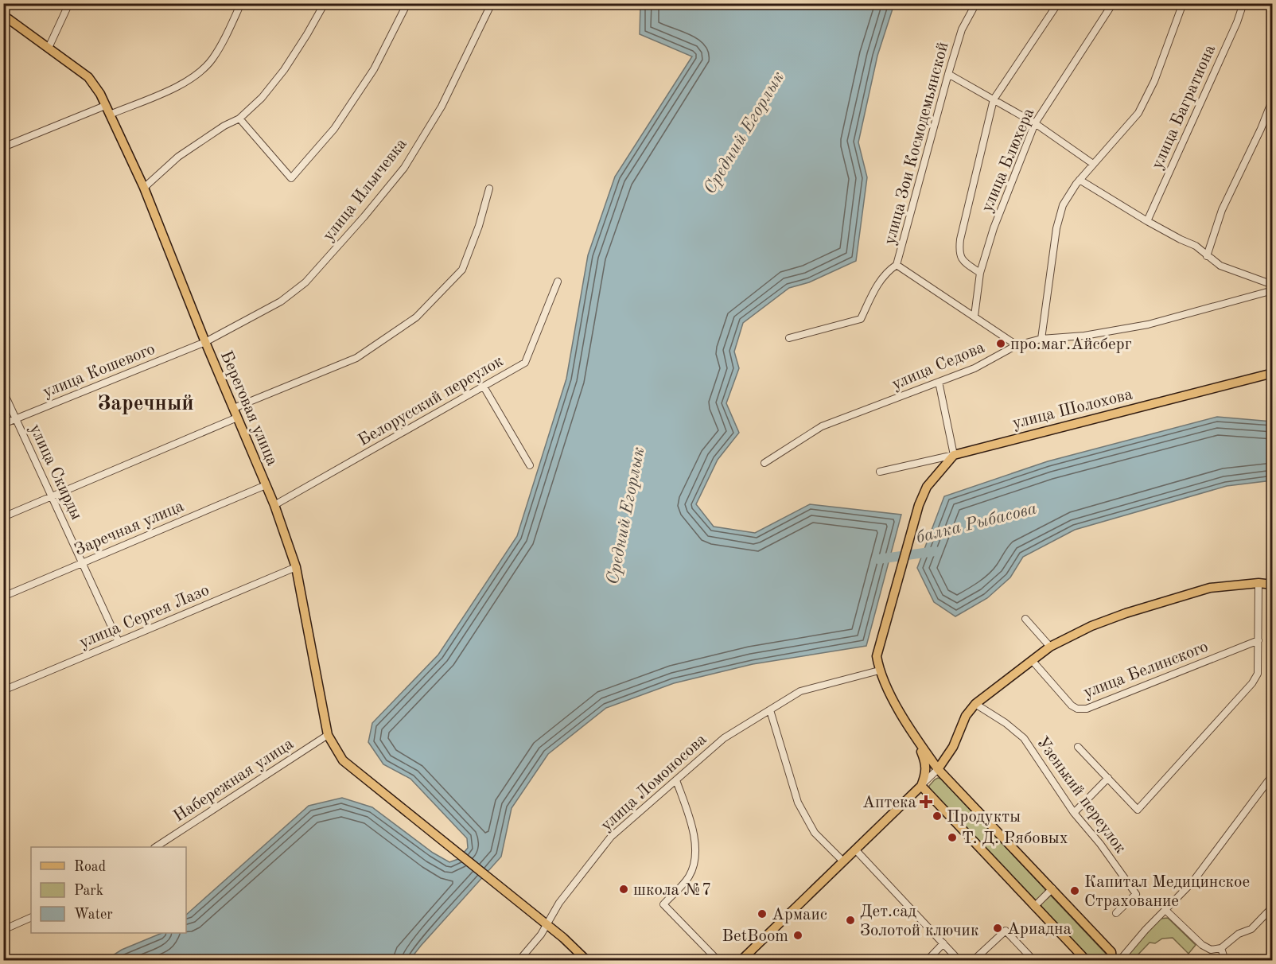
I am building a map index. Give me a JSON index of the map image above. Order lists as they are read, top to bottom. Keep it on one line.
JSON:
{"streets":{"main road":["Береговая улица","улица Шолохова"],"street":["улица Багратиона","улица Зои Космодемьянской","улица Блюхера","улица Ильичевка","улица Седова","улица Кошевого","Белорусский переулок","улица Скирды","Заречная улица","улица Сергея Лазо","улица Белинского","Набережная улица","улица Ломоносова","Узенький переулок"]},"crossings":[["улица Зои Космодемьянской","улица Блюхера"],["улица Зои Космодемьянской","улица Седова"],["улица Ильичевка","улица Кошевого"],["улица Ильичевка","Береговая улица"],["улица Кошевого","Береговая улица"],["улица Кошевого","улица Скирды"],["Белорусский переулок","Береговая улица"],["Береговая улица","Заречная улица"],["Береговая улица","улица Сергея Лазо"],["Береговая улица","Набережная улица"],["Береговая улица","улица Ломоносова"],["улица Скирды","Заречная улица"],["улица Скирды","улица Сергея Лазо"]],"districts":["Заречный"],"water":["Средний Егорлык","балка Рыбасова"],"places":{"other":["про.маг.Айсберг","Продукты","Т. Д. Рябовых","школа №7","Капитал Медицинское Страхование","Армаис","Дет.сад Золотой ключик","Ариадна","BetBoom"],"health":["Аптека"]},"legend":["Road","Park","Water"]}
